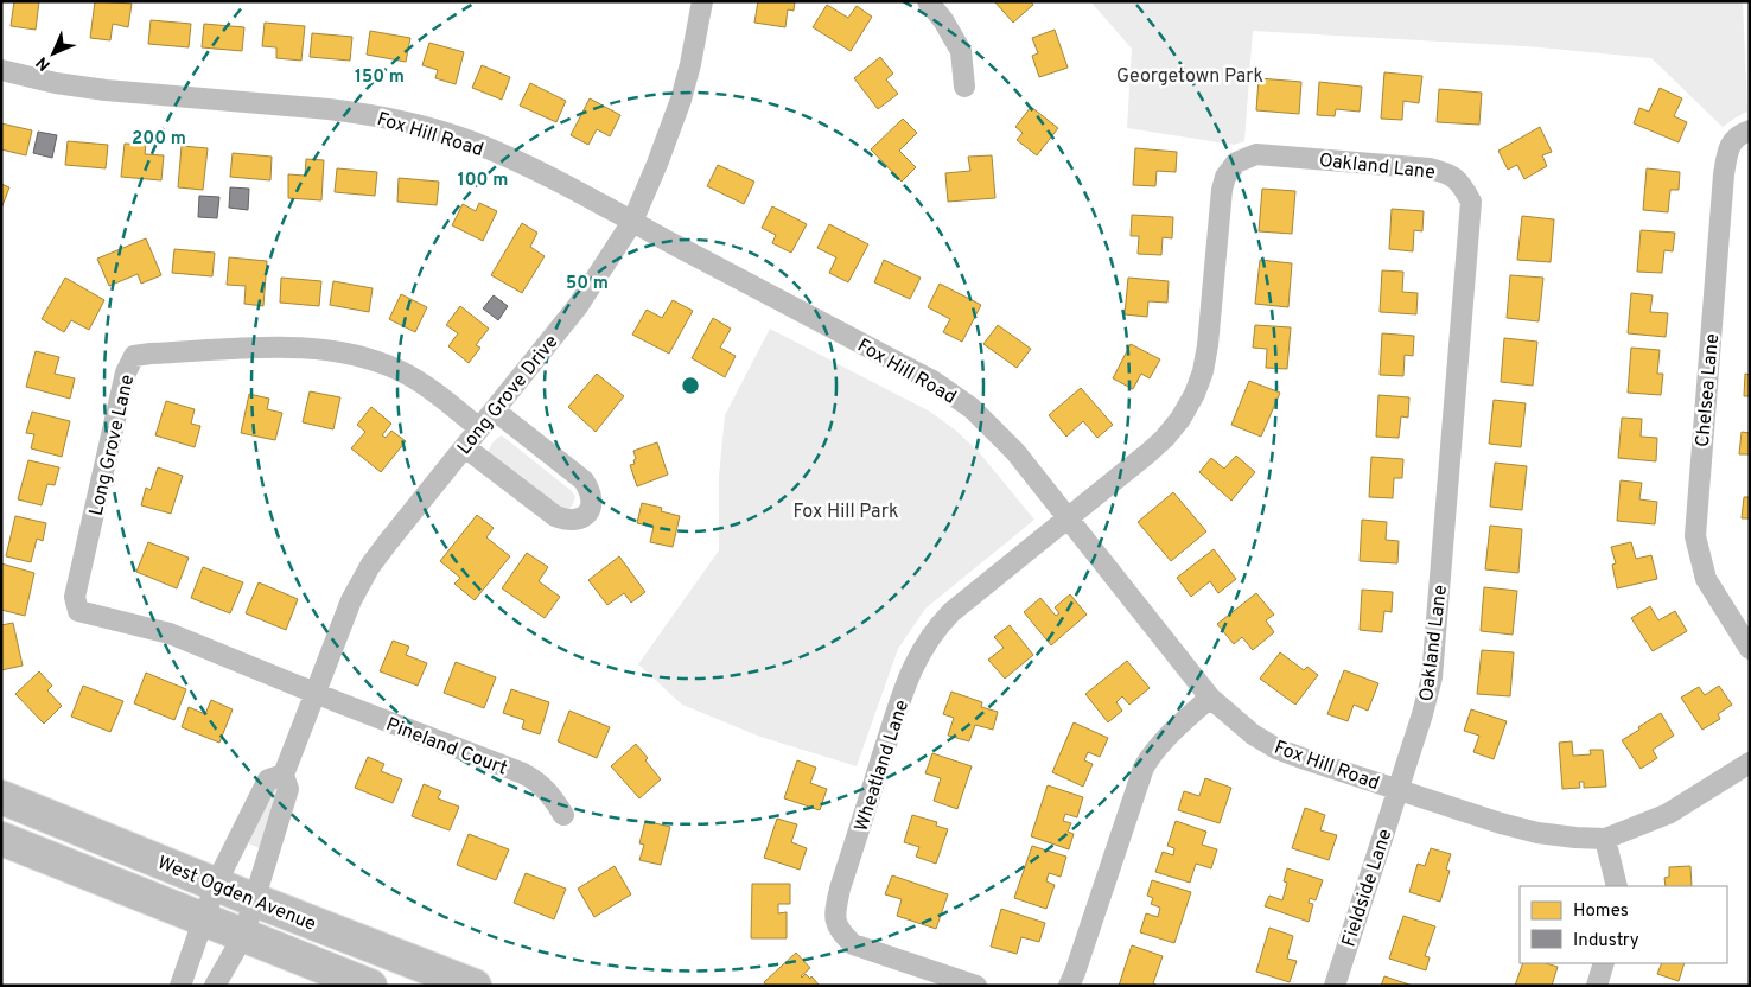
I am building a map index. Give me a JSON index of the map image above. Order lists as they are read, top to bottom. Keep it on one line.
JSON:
{"streets":{"main road":["West Ogden Avenue"],"street":["Fox Hill Road","Oakland Lane","Chelsea Lane","Long Grove Drive","Long Grove Lane","Pineland Court","Wheatland Lane","Fieldside Lane"]},"crossings":[["Fox Hill Road","Oakland Lane"],["Fox Hill Road","Long Grove Drive"],["Fox Hill Road","Wheatland Lane"],["Fox Hill Road","Fieldside Lane"],["Oakland Lane","Wheatland Lane"],["Oakland Lane","Fieldside Lane"],["Long Grove Drive","Long Grove Lane"],["Long Grove Drive","Pineland Court"],["Long Grove Drive","West Ogden Avenue"],["Long Grove Lane","Pineland Court"]],"parks":["Georgetown Park","Fox Hill Park"],"legend":["Homes","Industry"],"north":"bottom left","rings":["150 m","200 m","100 m","50 m"]}
